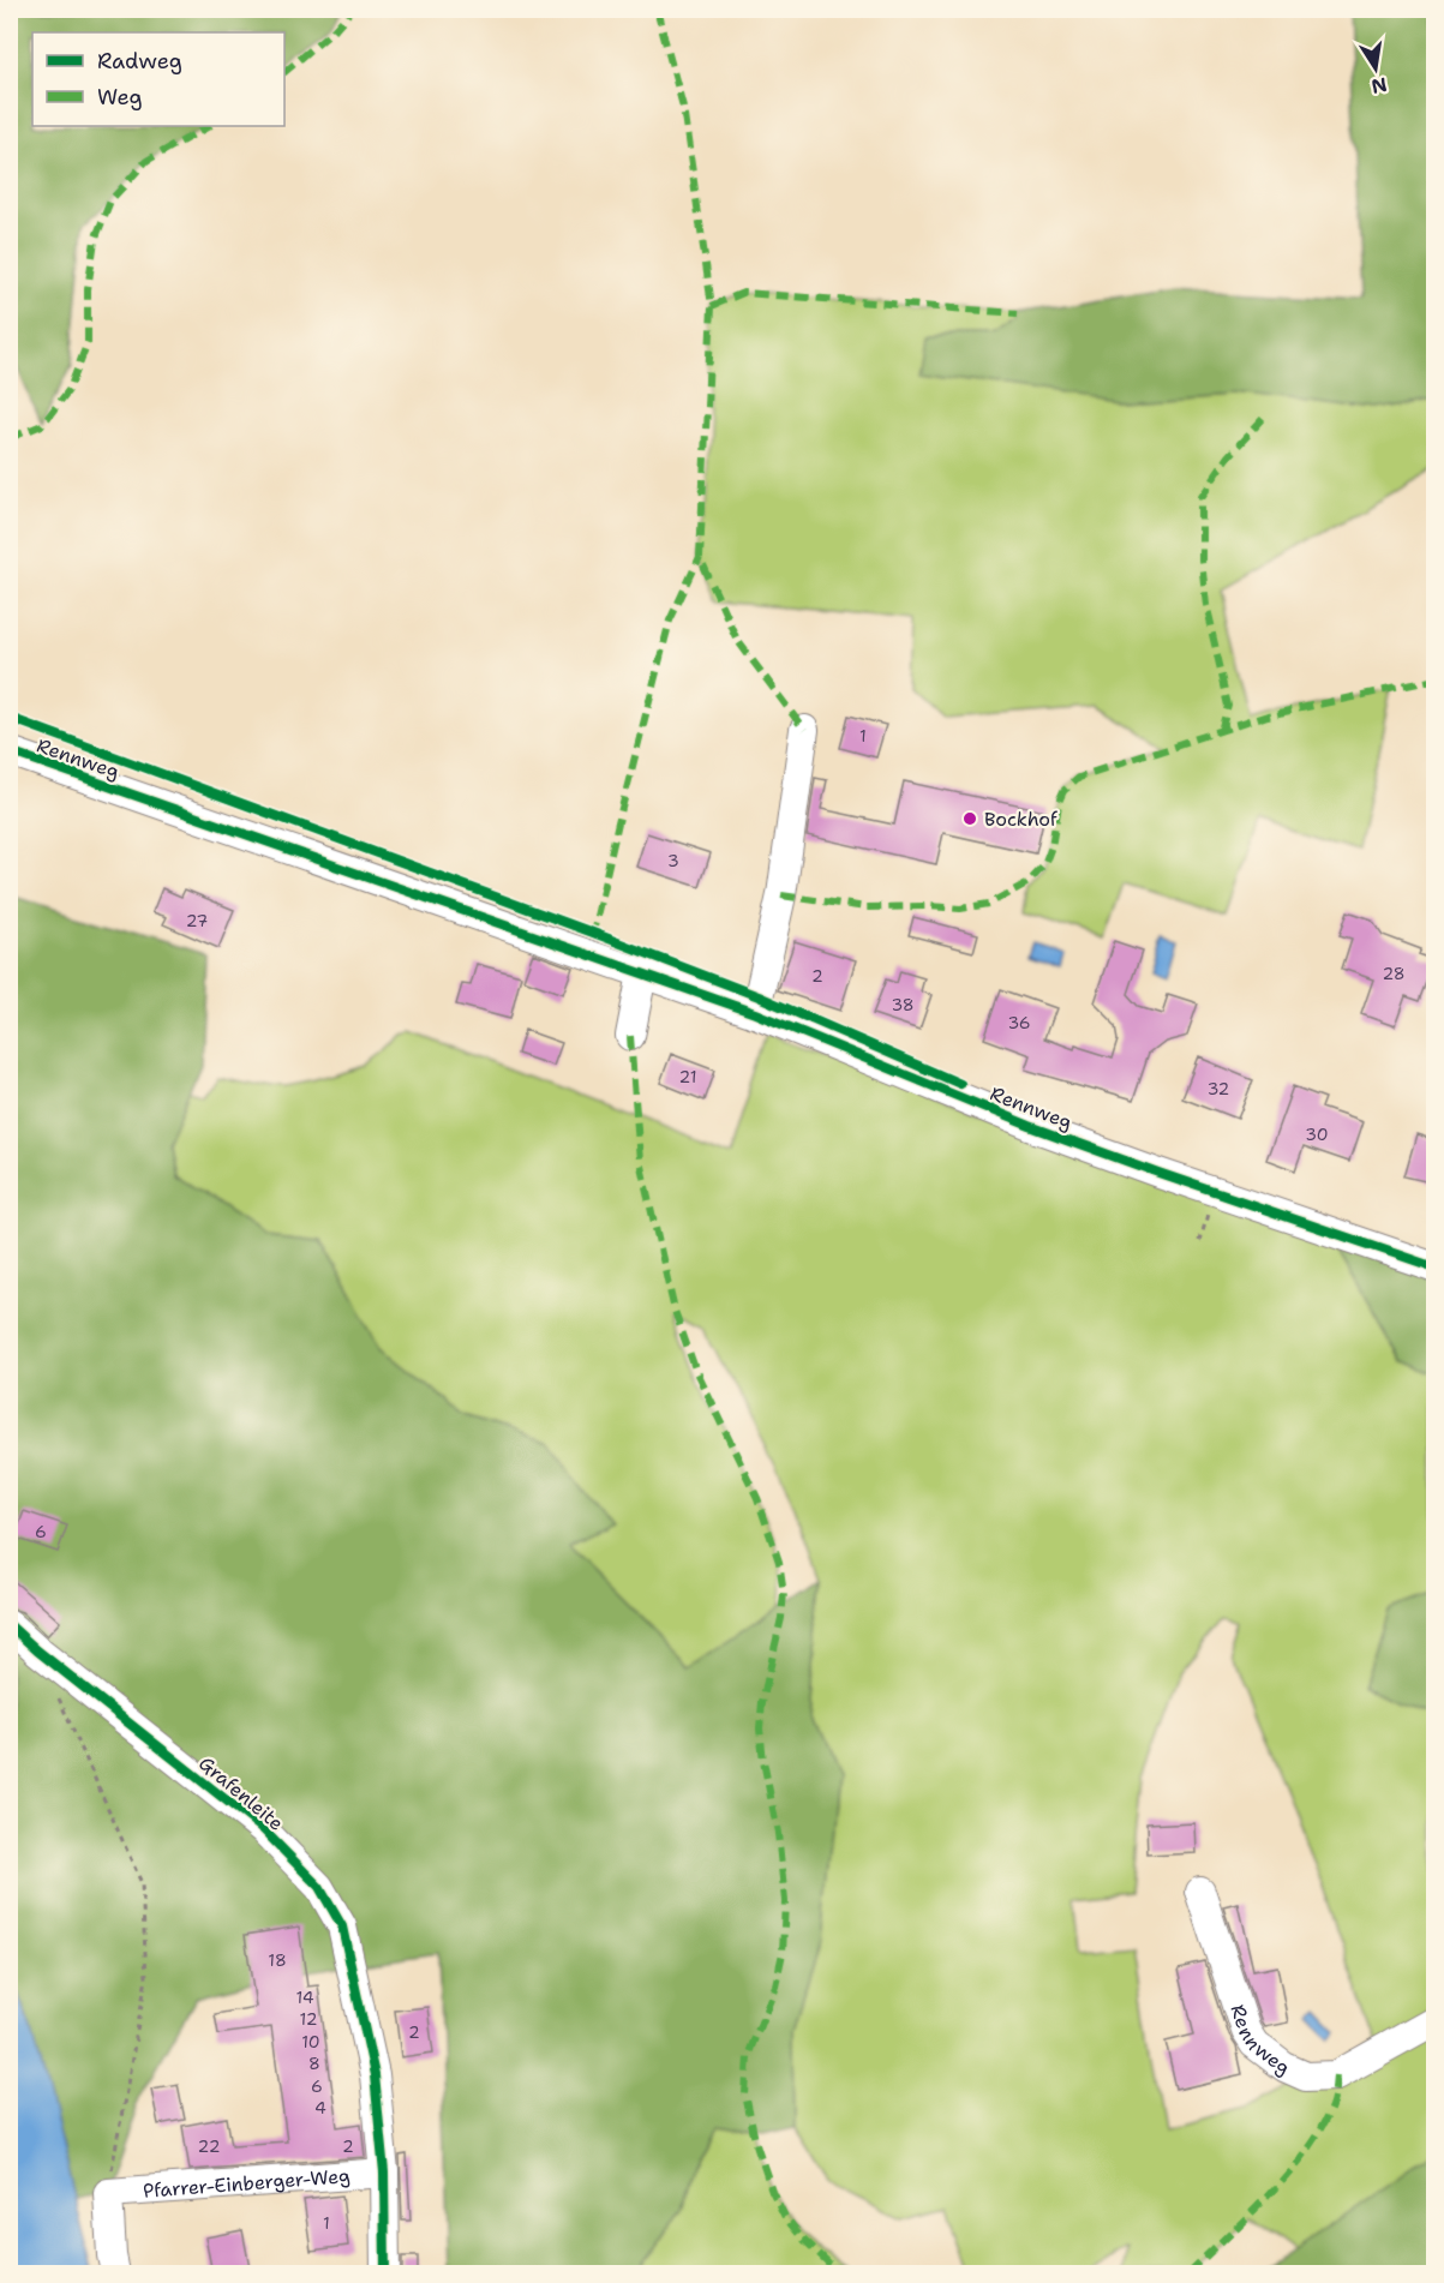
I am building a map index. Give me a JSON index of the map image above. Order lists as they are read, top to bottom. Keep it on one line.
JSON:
{"streets":{"street":["Rennweg","Grafenleite","Pfarrer-Einberger-Weg"]},"crossings":[["Grafenleite","Pfarrer-Einberger-Weg"]],"places":["Bockhof"],"house_numbers":["1","3","27","28","2","38","36","21","32","30","6","18","14","12","2","10","8","6","4","22","2","1"],"legend":["Radweg","Weg"],"north":"bottom"}
